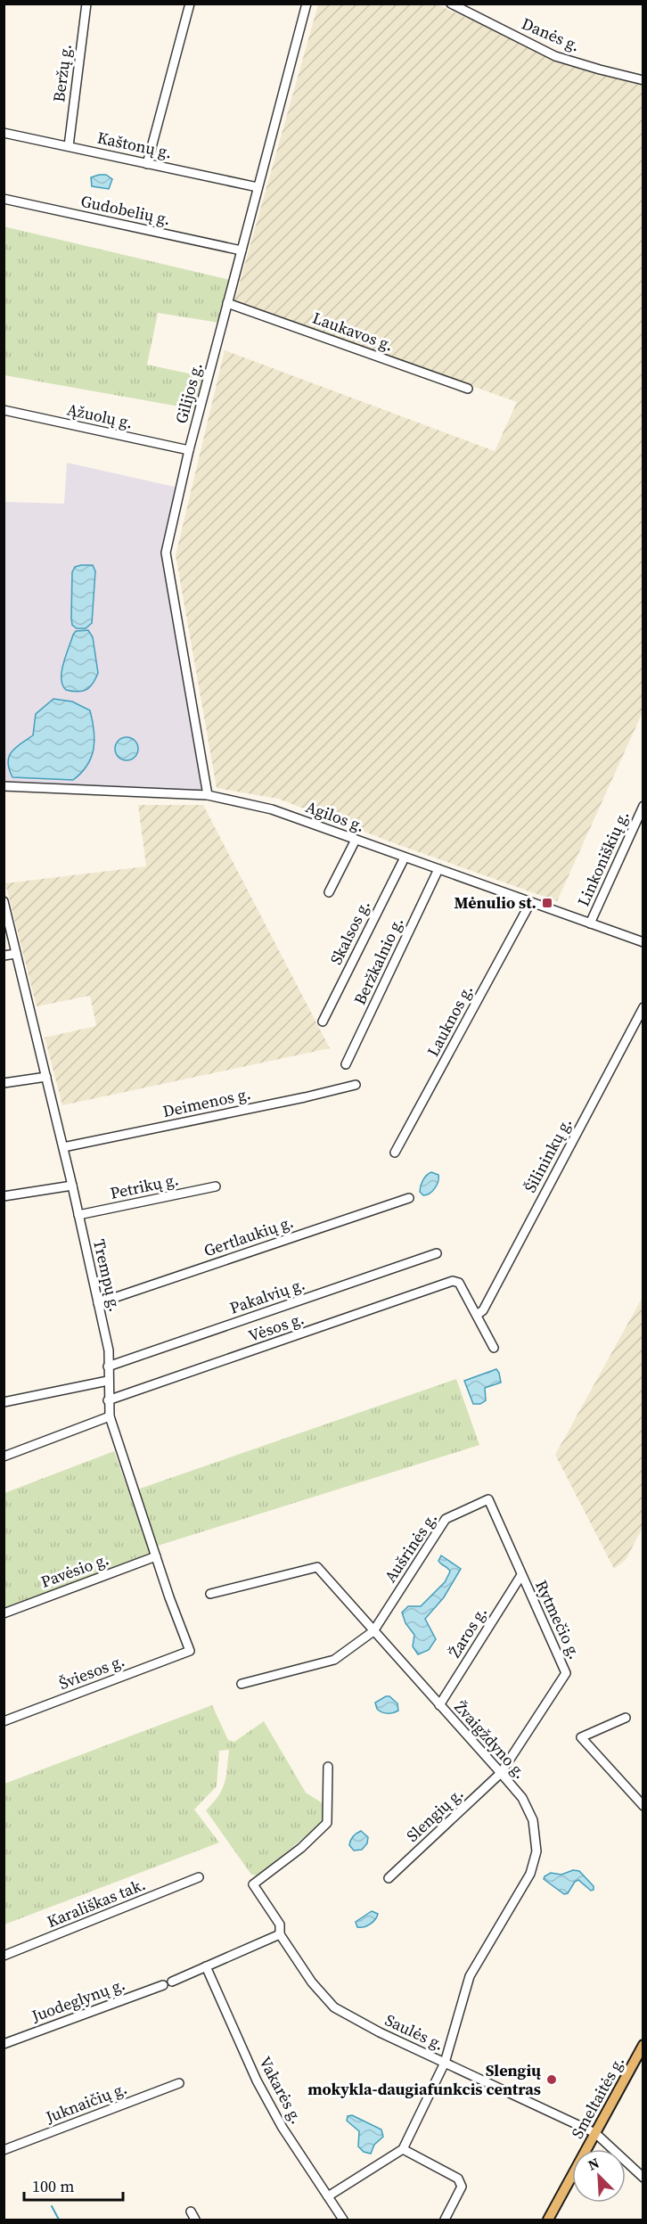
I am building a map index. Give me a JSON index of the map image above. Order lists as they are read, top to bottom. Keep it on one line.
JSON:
{"streets":{"main road":["Smeltaitės g."],"street":["Danės g.","Beržų g.","Kaštonų g.","Gudobelių g.","Laukavos g.","Gilijos g.","Ąžuolų g.","Agilos g.","Linkoniškių g.","Skalsos g.","Beržkalnio g.","Lauknos g.","Deimenos g.","Šilininkų g.","Petrikų g.","Gertlaukių g.","Trempų g.","Pakalvių g.","Vėsos g.","Aušrinės g.","Pavėsio g.","Rytmečio g.","Žaros g.","Šviesos g.","Žvaigždyno g.","Slengių g.","Karališkas tak.","Juodeglynų g.","Saulės g.","Vakarės g.","Juknaičių g."]},"crossings":[["Beržų g.","Kaštonų g."],["Kaštonų g.","Gilijos g."],["Gudobelių g.","Gilijos g."],["Laukavos g.","Gilijos g."],["Gilijos g.","Ąžuolų g."],["Gilijos g.","Agilos g."],["Agilos g.","Linkoniškių g."],["Agilos g.","Skalsos g."],["Agilos g.","Beržkalnio g."],["Agilos g.","Lauknos g."],["Deimenos g.","Trempų g."],["Šilininkų g.","Vėsos g."],["Petrikų g.","Trempų g."],["Gertlaukių g.","Trempų g."],["Trempų g.","Pakalvių g."],["Trempų g.","Vėsos g."],["Trempų g.","Pavėsio g."],["Trempų g.","Šviesos g."],["Aušrinės g.","Rytmečio g."],["Aušrinės g.","Žvaigždyno g."],["Rytmečio g.","Žaros g."],["Rytmečio g.","Žvaigždyno g."],["Rytmečio g.","Slengių g."],["Žaros g.","Žvaigždyno g."],["Žvaigždyno g.","Slengių g."],["Žvaigždyno g.","Saulės g."],["Saulės g.","Smeltaitės g."]],"places":{"transit":["Mėnulio st."],"other":["Slengių mokykla-daugiafunkcis centras"]},"scale_bar":"100 m","north":"top left"}
